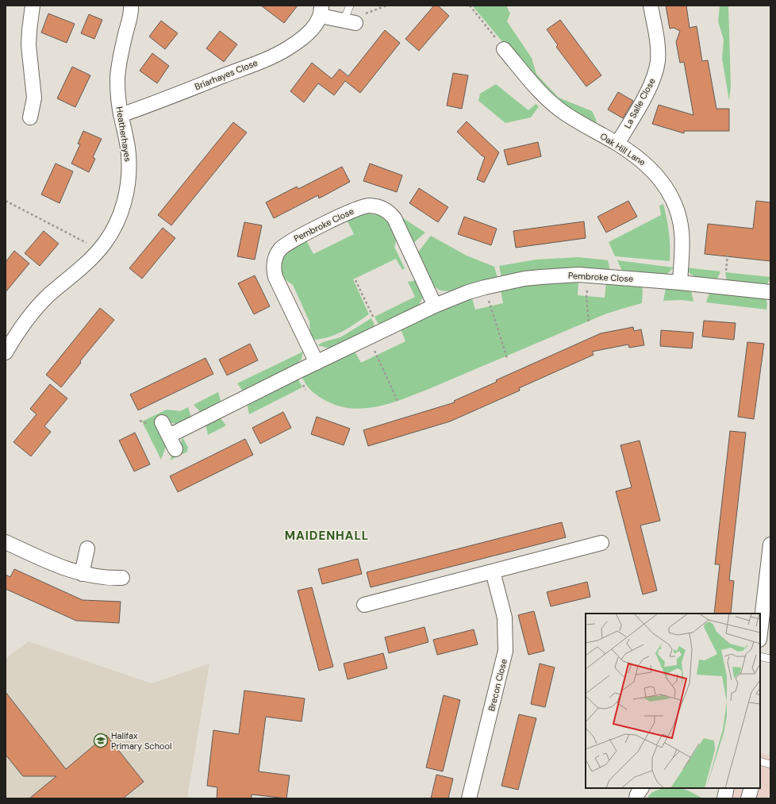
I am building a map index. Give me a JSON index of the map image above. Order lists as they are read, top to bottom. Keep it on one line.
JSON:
{"streets":{"street":["Briarhayes Close","La Salle Close","Heatherhayes","Oak Hill Lane","Pembroke Close","Brecon Close"]},"crossings":[["Briarhayes Close","Heatherhayes"],["La Salle Close","Oak Hill Lane"],["Oak Hill Lane","Pembroke Close"]],"districts":["MAIDENHALL"],"places":{"school or university":["Halifax Primary School"]}}
